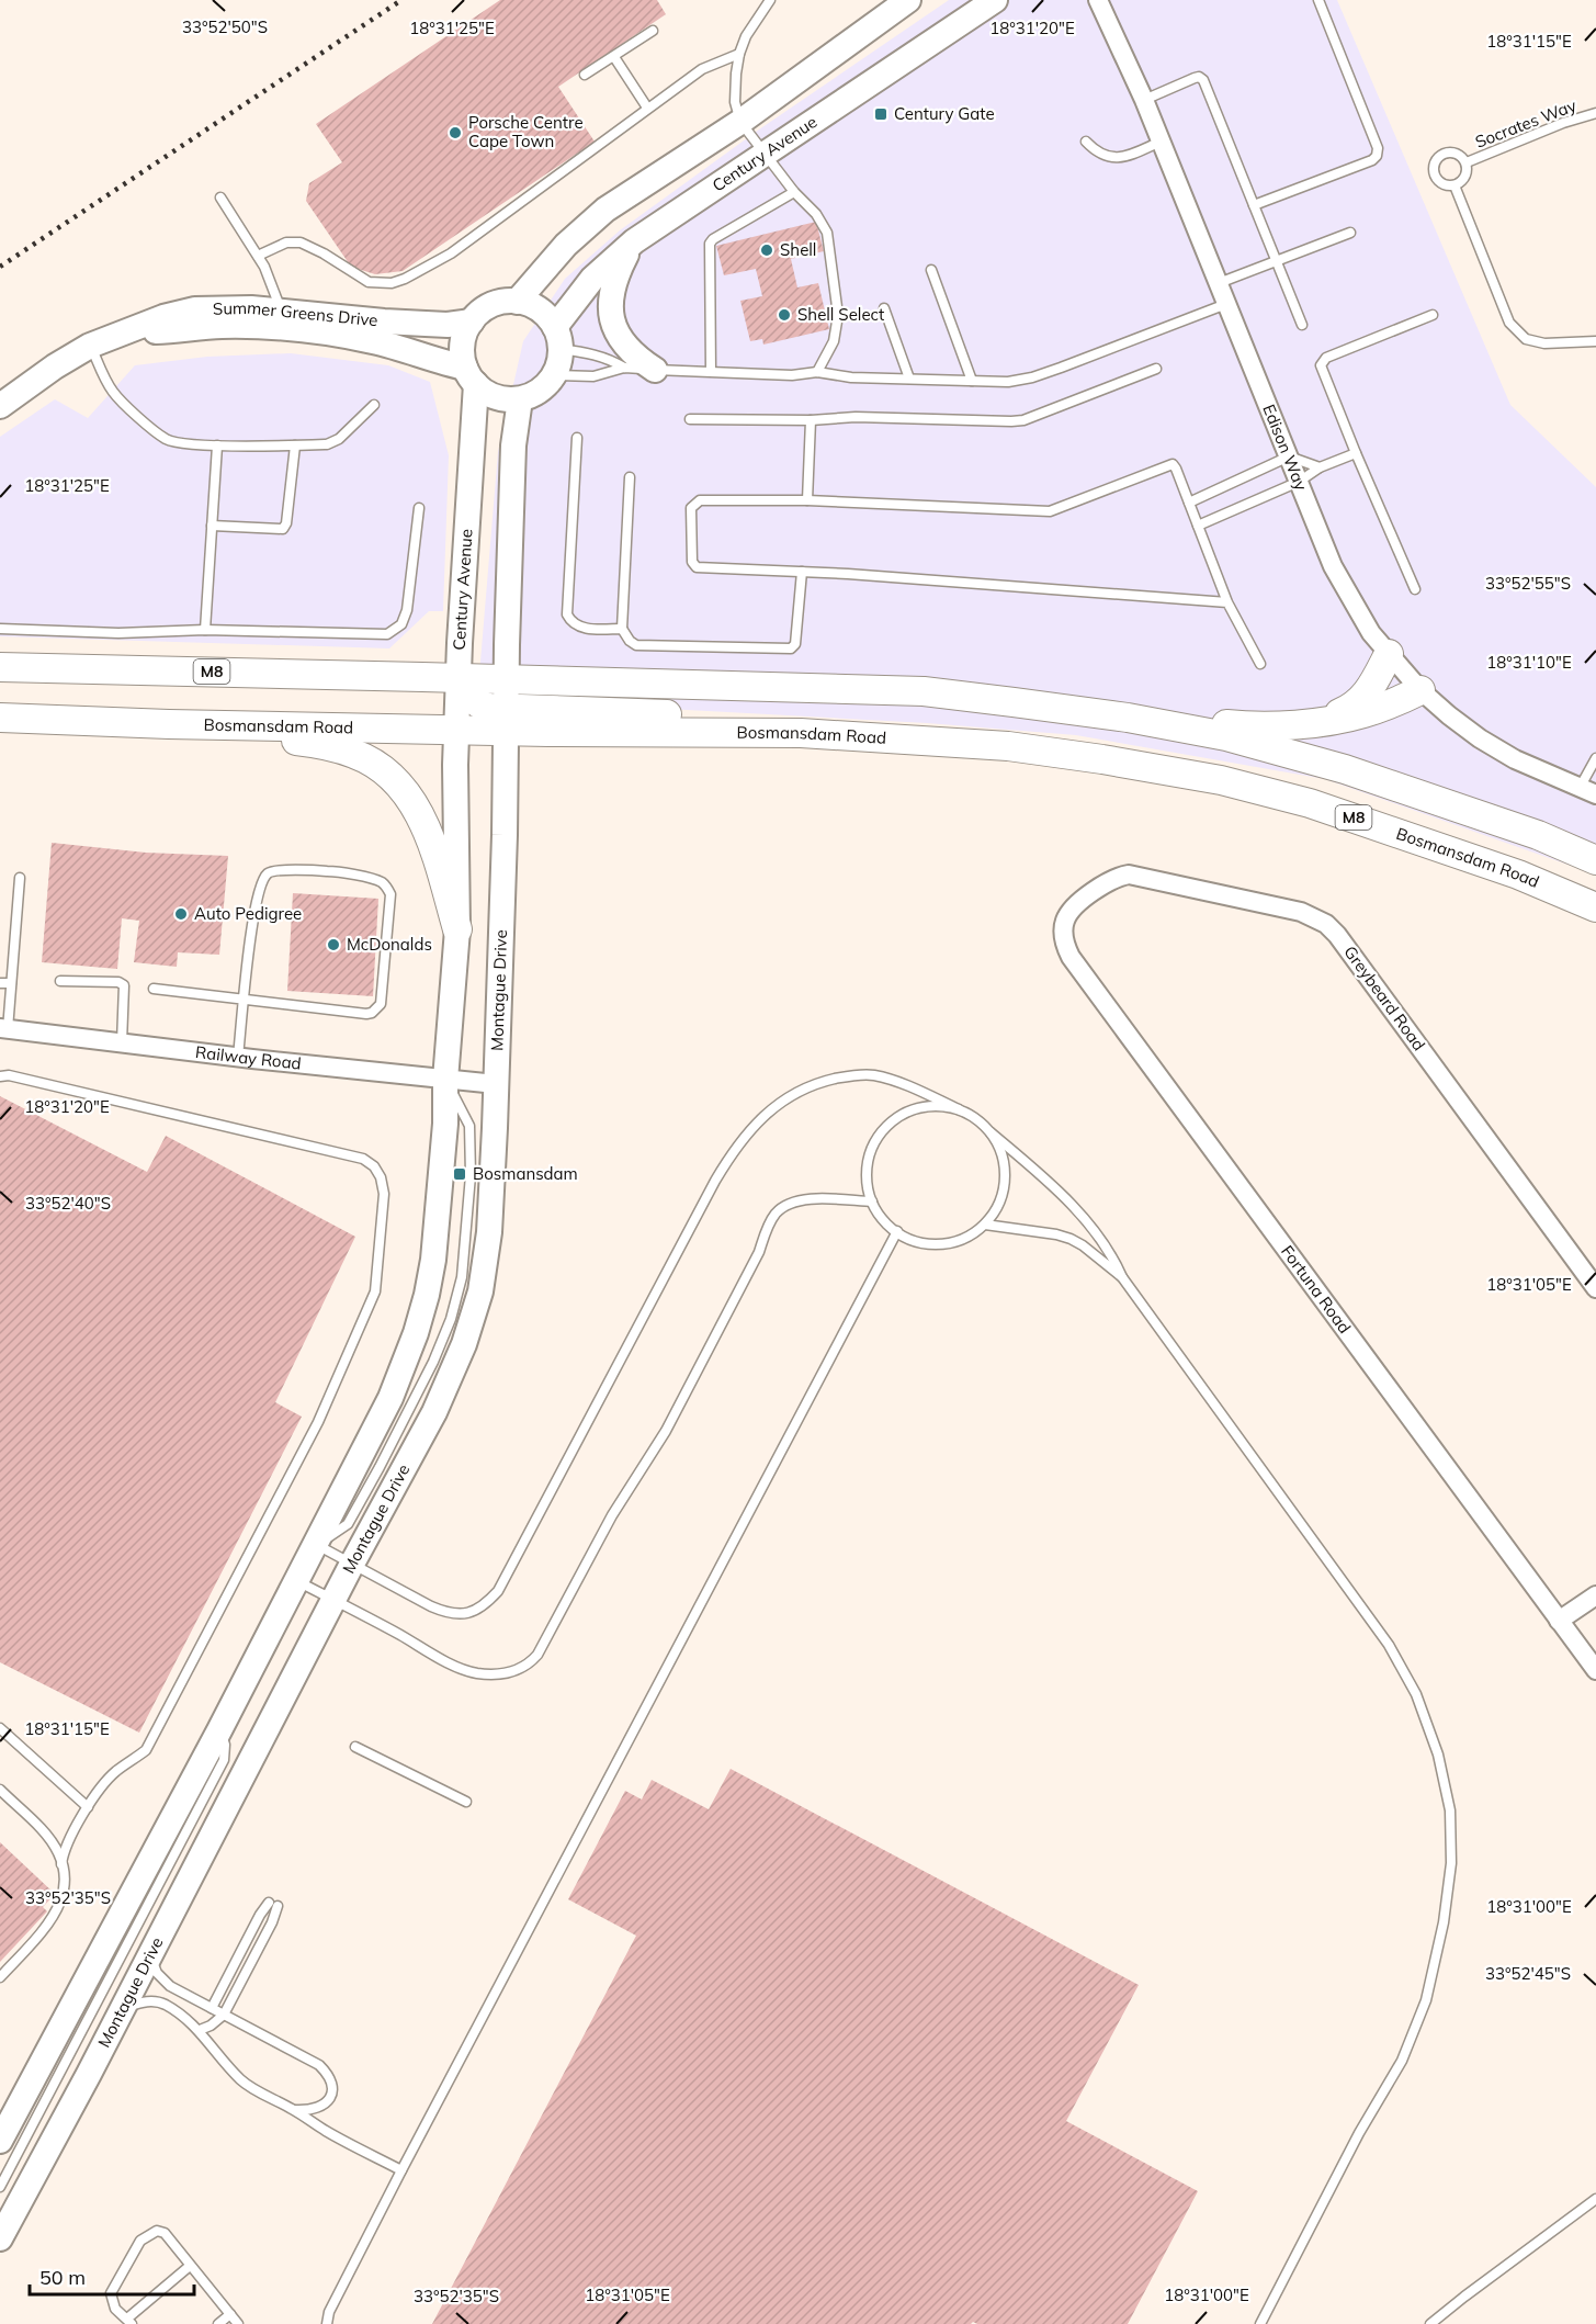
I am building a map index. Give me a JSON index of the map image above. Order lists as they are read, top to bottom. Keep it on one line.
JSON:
{"streets":{"main road":["Century Avenue","Summer Greens Drive","M8","Bosmansdam Road","Montague Drive"],"street":["Edison Way","Greybeard Road","Railway Road","Fortuna Road"],"lane":["Socrates Way"]},"crossings":[["Century Avenue","Summer Greens Drive"],["Century Avenue","M8"],["Century Avenue","Bosmansdam Road"],["M8","Montague Drive"],["Bosmansdam Road","Montague Drive"],["Montague Drive","Railway Road"],["Greybeard Road","Fortuna Road"]],"places":{"transit":["Century Gate","Bosmansdam"],"other":["Porsche Centre Cape Town","Shell","Shell Select","Auto Pedigree","McDonalds"]},"scale_bar":"50 m","coordinates":["33°52'50\"S","18°31'25\"E","18°31'20\"E","18°31'15\"E","33°52'55\"S","18°31'10\"E","33°52'40\"S","18°31'05\"E","33°52'35\"S","18°31'00\"E","33°52'45\"S"]}
